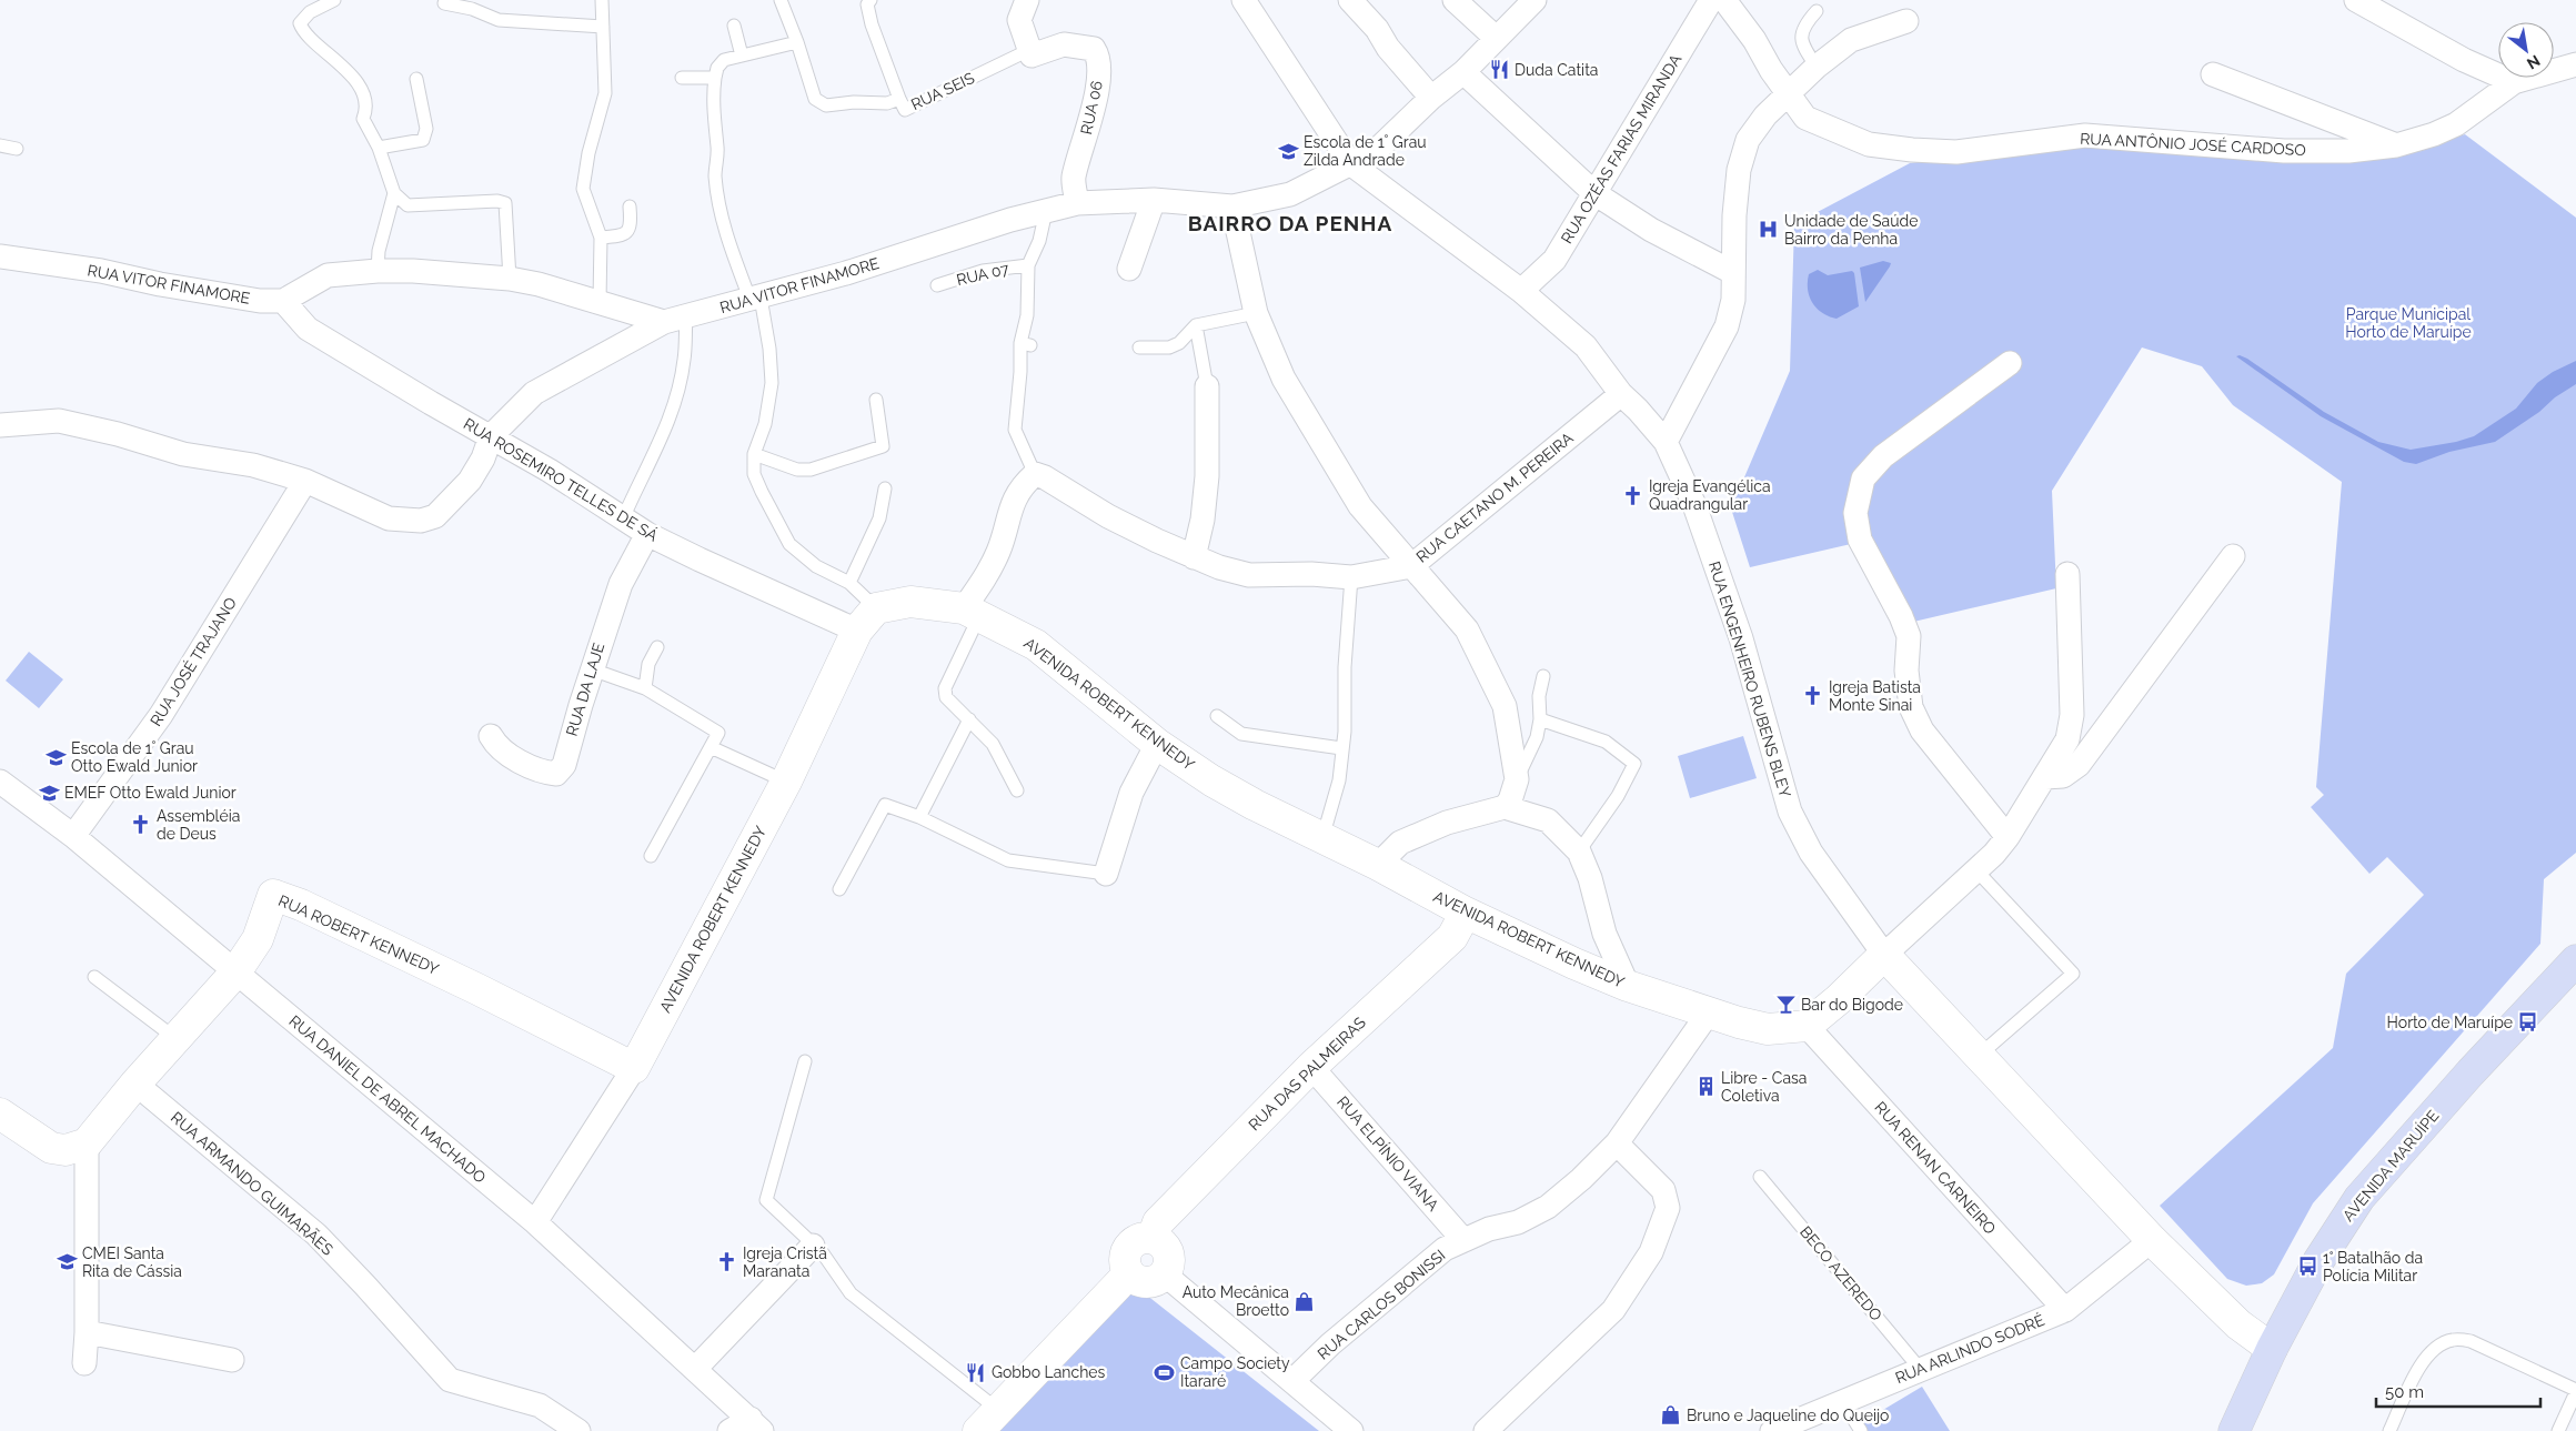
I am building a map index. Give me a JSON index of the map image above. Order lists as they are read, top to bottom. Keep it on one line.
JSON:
{"streets":{"main road":["AVENIDA MARUÍPE"],"street":["RUA 06","RUA ANTÔNIO JOSÉ CARDOSO","RUA OZÉAS FARIAS MIRANDA","RUA VITOR FINAMORE","RUA ROSEMIRO TELLES DE SÁ","RUA CAETANO M. PEREIRA","RUA JOSÉ TRAJANO","RUA ENGENHEIRO RUBENS BLEY","RUA DA LAJE","AVENIDA ROBERT KENNEDY","RUA ROBERT KENNEDY","RUA DAS PALMEIRAS","RUA DANIEL DE ABREL MACHADO","RUA ELPÍNIO VIANA","RUA RENAN CARNEIRO","RUA ARMANDO GUIMARÃES","RUA CARLOS BONISSI","RUA ARLINDO SODRÉ"],"lane":["RUA SEIS","RUA 07","BECO AZEREDO"]},"crossings":[["RUA SEIS","RUA 06"],["RUA 06","RUA VITOR FINAMORE"],["RUA OZÉAS FARIAS MIRANDA","RUA ENGENHEIRO RUBENS BLEY"],["RUA 07","RUA VITOR FINAMORE"],["RUA 07","RUA CAETANO M. PEREIRA"],["RUA VITOR FINAMORE","RUA ROSEMIRO TELLES DE SÁ"],["RUA VITOR FINAMORE","RUA ENGENHEIRO RUBENS BLEY"],["RUA ROSEMIRO TELLES DE SÁ","RUA DA LAJE"],["RUA ROSEMIRO TELLES DE SÁ","AVENIDA ROBERT KENNEDY"],["RUA CAETANO M. PEREIRA","RUA ENGENHEIRO RUBENS BLEY"],["RUA JOSÉ TRAJANO","RUA DANIEL DE ABREL MACHADO"],["AVENIDA ROBERT KENNEDY","RUA ROBERT KENNEDY"],["AVENIDA ROBERT KENNEDY","RUA DAS PALMEIRAS"],["AVENIDA ROBERT KENNEDY","RUA RENAN CARNEIRO"],["AVENIDA ROBERT KENNEDY","RUA CARLOS BONISSI"],["RUA ROBERT KENNEDY","RUA DANIEL DE ABREL MACHADO"],["RUA ROBERT KENNEDY","RUA ARMANDO GUIMARÃES"],["RUA DAS PALMEIRAS","RUA ELPÍNIO VIANA"],["RUA ELPÍNIO VIANA","RUA CARLOS BONISSI"],["RUA RENAN CARNEIRO","RUA ARLINDO SODRÉ"],["BECO AZEREDO","RUA ARLINDO SODRÉ"]],"districts":["BAIRRO DA PENHA"],"parks":["Parque Municipal Horto de Maruípe"],"places":{"restaurant":["Duda Catita","Gobbo Lanches"],"school or university":["Escola de 1˚ Grau Zilda Andrade","Escola de 1˚ Grau Otto Ewald Junior","EMEF Otto Ewald Junior","CMEI Santa Rita de Cássia"],"hospital":["Unidade de Saúde Bairro da Penha"],"church":["Igreja Evangélica Quadrangular","Igreja Batista Monte Sinai","Assembléia de Deus","Igreja Cristã Maranata"],"bar":["Bar do Bigode"],"bus stop":["Horto de Maruípe","1° Batalhão da Polícia Militar"],"building":["Libre - Casa Coletiva"],"shop":["Auto Mecânica Broetto","Bruno e Jaqueline do Queijo"],"sports":["Campo Society Itararé"]},"scale_bar":"50 m","north":"bottom right"}
